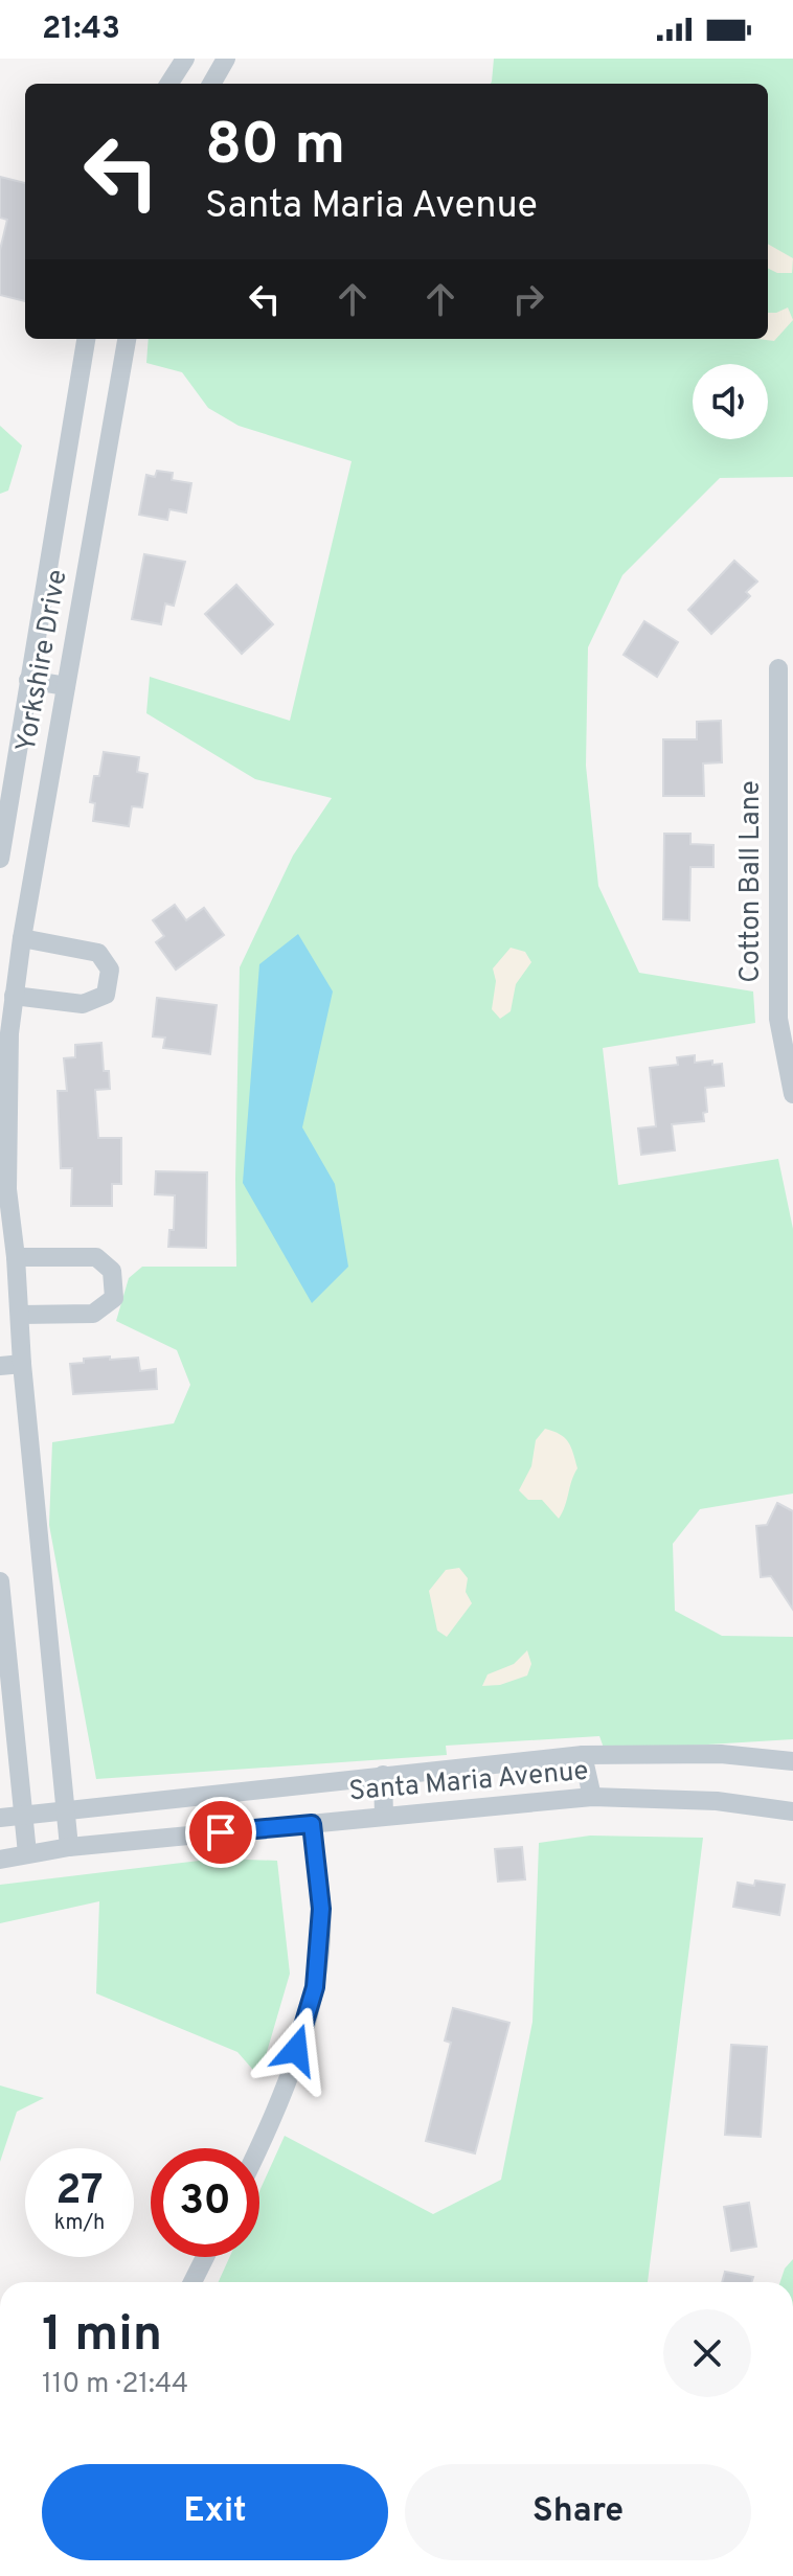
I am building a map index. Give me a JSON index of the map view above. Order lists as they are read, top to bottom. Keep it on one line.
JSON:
{"streets":{"street":["Yorkshire Drive","Cotton Ball Lane","Santa Maria Avenue"]},"crossings":[["Yorkshire Drive","Santa Maria Avenue"]],"page":{"status":"21:43","turn":["80 m","Santa Maria Avenue"],"speed":"27 km/h","limit":"30","heading":["1 min","110 m · 21:44"],"buttons":["Exit","Share"]}}
